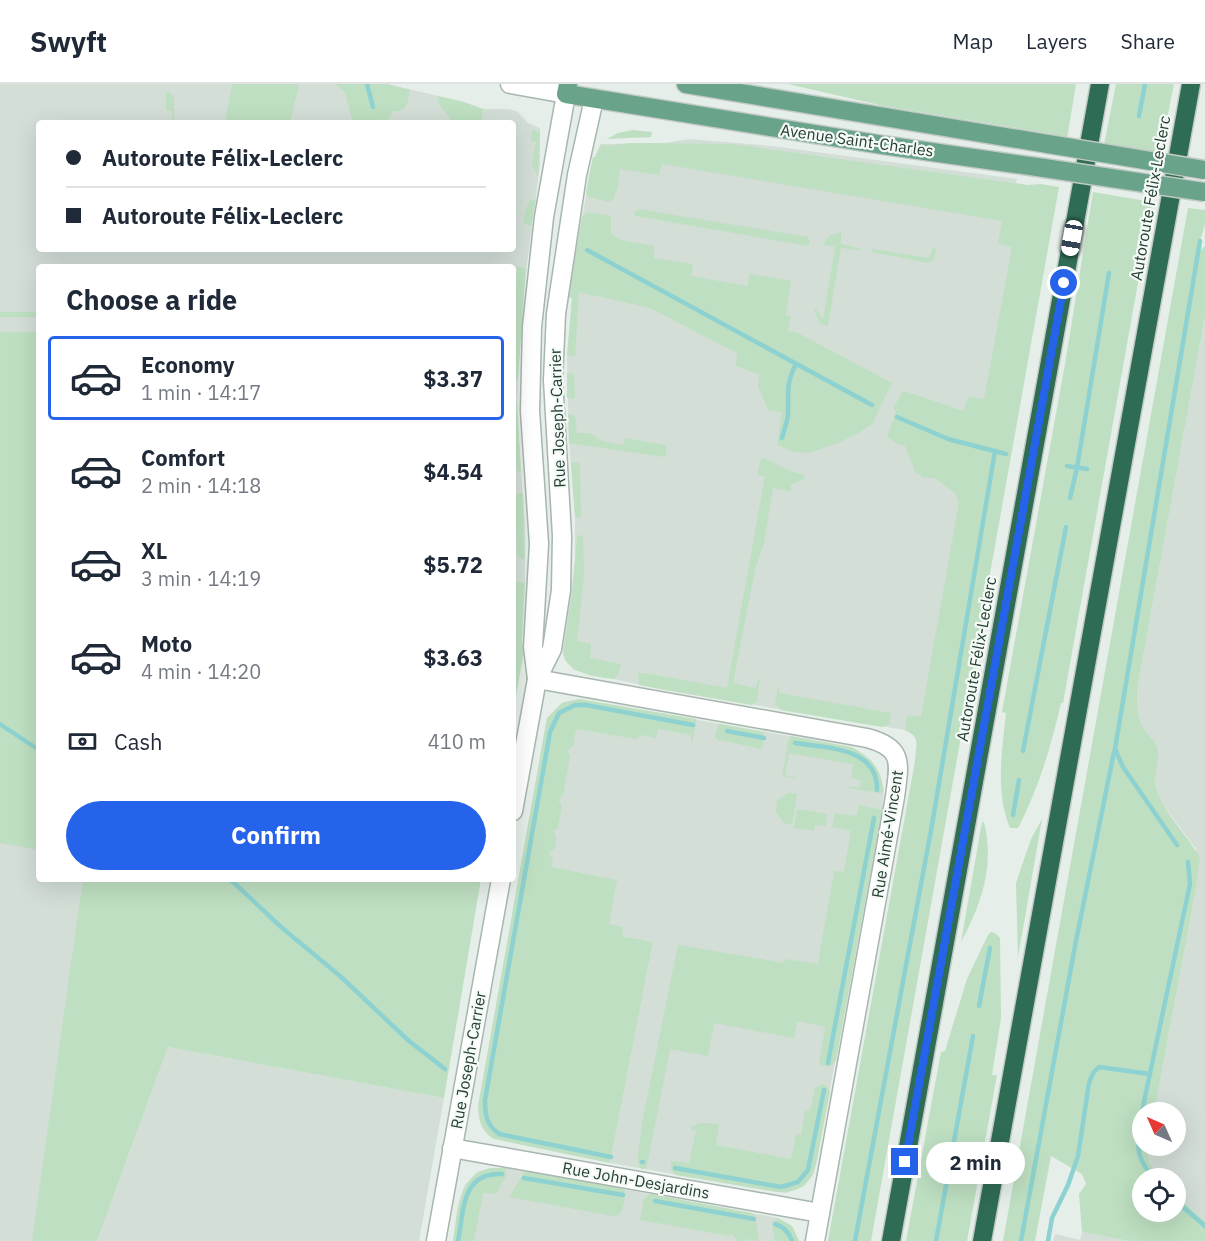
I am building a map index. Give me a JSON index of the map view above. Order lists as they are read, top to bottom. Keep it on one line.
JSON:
{"streets":{"highway":["Autoroute Félix-Leclerc"],"main road":["Avenue Saint-Charles"],"street":["Rue Joseph-Carrier","Rue Aimé-Vincent","Rue John-Desjardins"]},"crossings":[["Avenue Saint-Charles","Rue Joseph-Carrier"],["Rue Joseph-Carrier","Rue Aimé-Vincent"],["Rue Joseph-Carrier","Rue John-Desjardins"],["Rue Aimé-Vincent","Rue John-Desjardins"]],"north":"top left","page":{"header":"Swyft","nav":["Map","Layers","Share"],"banner":["Autoroute Félix-Leclerc","Autoroute Félix-Leclerc"],"heading":"Choose a ride","list":[{"name":"Economy","note":"1 min · 14:17","value":"$3.37"},{"name":"Comfort","note":"2 min · 14:18","value":"$4.54"},{"name":"XL","note":"3 min · 14:19","value":"$5.72"},{"name":"Moto","note":"4 min · 14:20","value":"$3.63"}],"pay":["Cash","410 m"],"buttons":"Confirm","bubble":"2 min"}}
